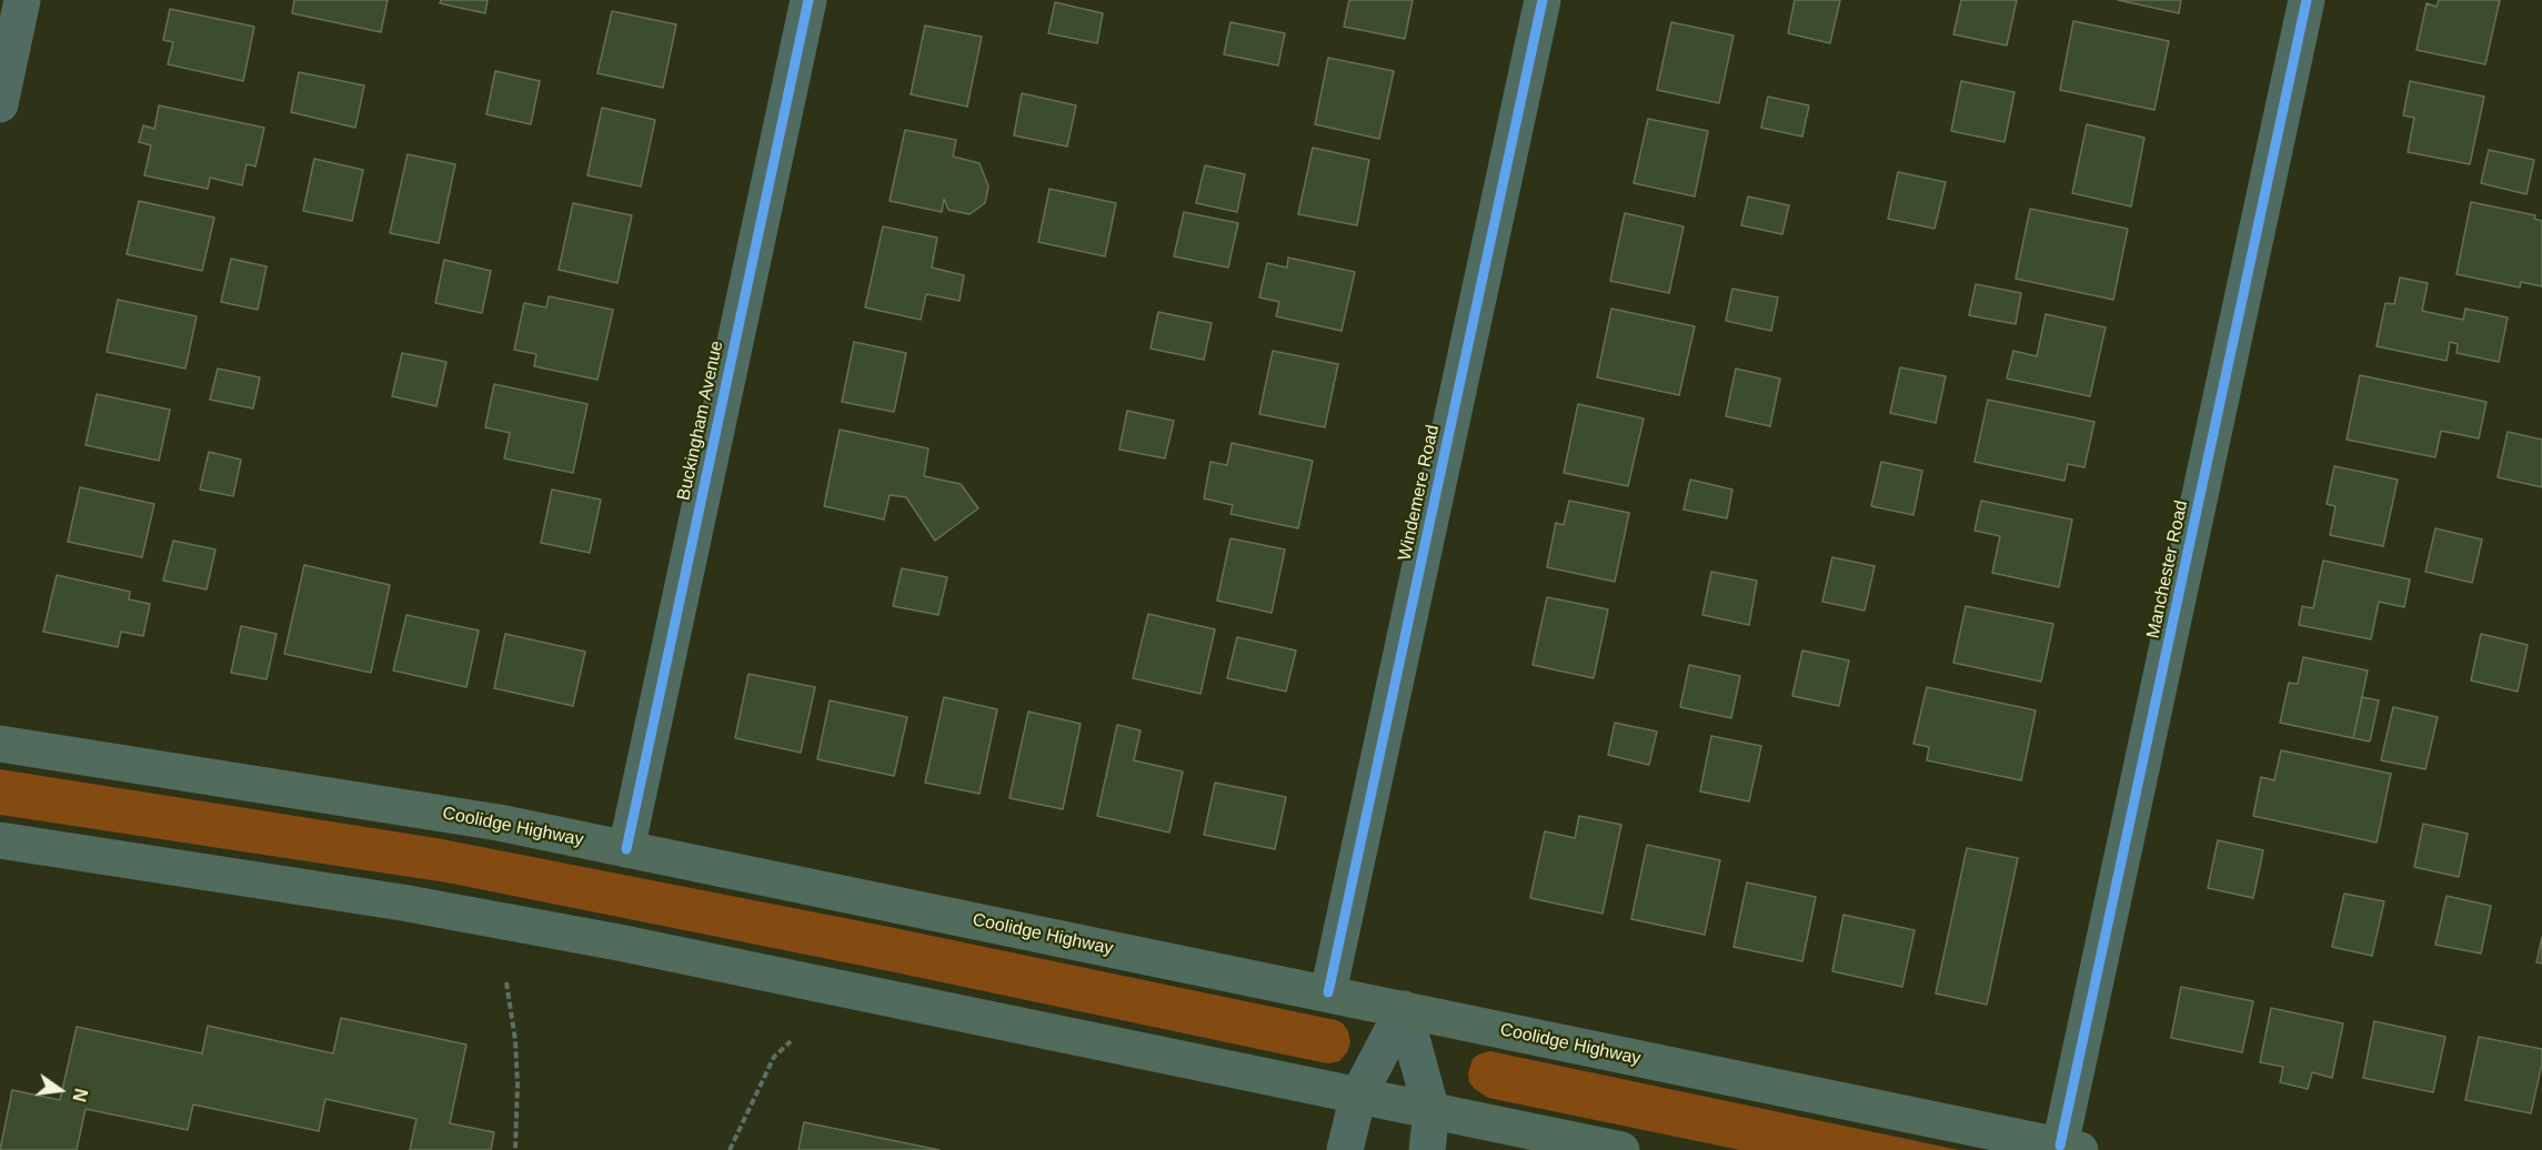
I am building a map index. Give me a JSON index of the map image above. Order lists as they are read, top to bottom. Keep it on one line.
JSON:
{"streets":{"main road":["Coolidge Highway"],"street":["Buckingham Avenue","Windemere Road","Manchester Road"]},"crossings":[["Buckingham Avenue","Coolidge Highway"],["Windemere Road","Coolidge Highway"],["Manchester Road","Coolidge Highway"]],"north":"right"}
